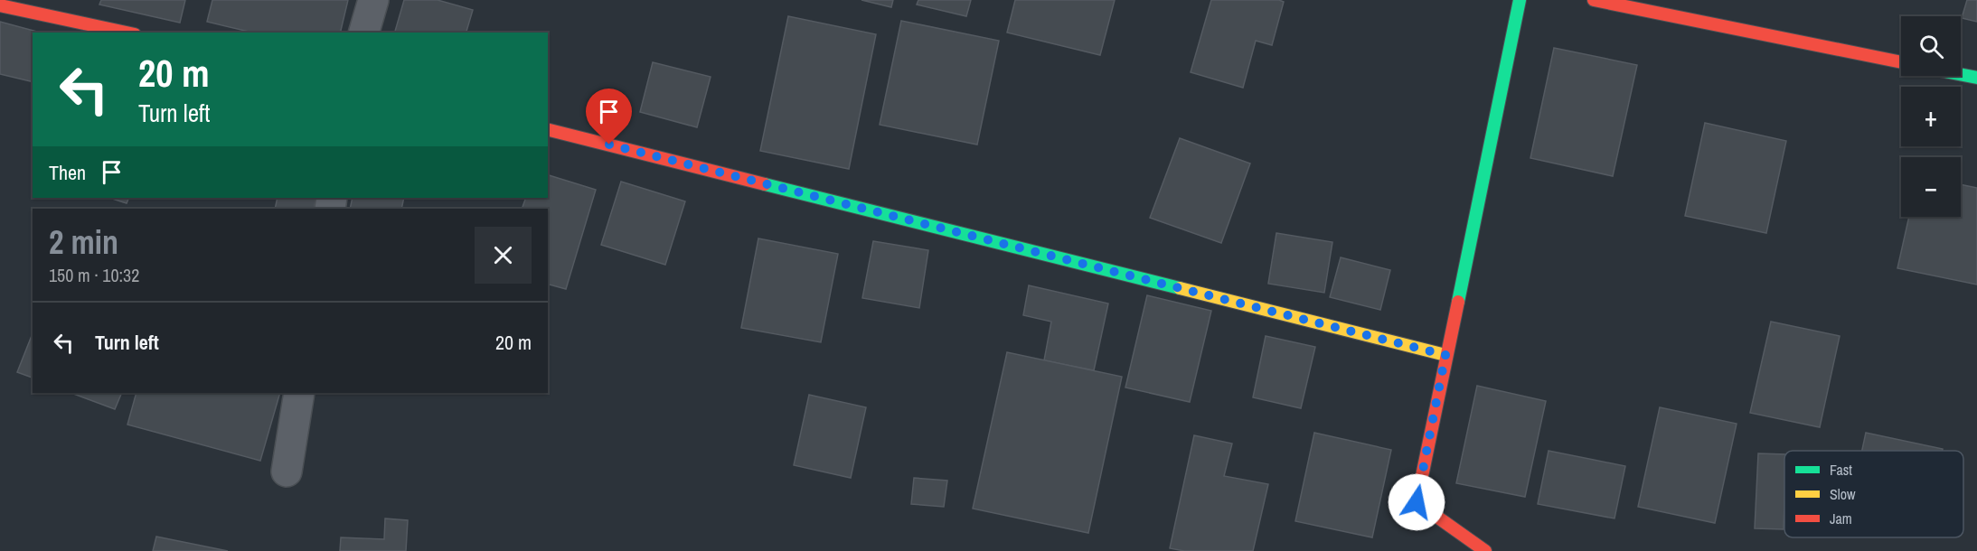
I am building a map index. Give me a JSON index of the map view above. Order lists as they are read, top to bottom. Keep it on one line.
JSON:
{"legend":["Fast","Slow","Jam"],"page":{"map_buttons":["+","−"],"turn":["20 m","Turn left"],"then":"Then","heading":["2 min","150 m · 10:32"],"list":[{"name":"Turn left","value":"20 m"}]}}
